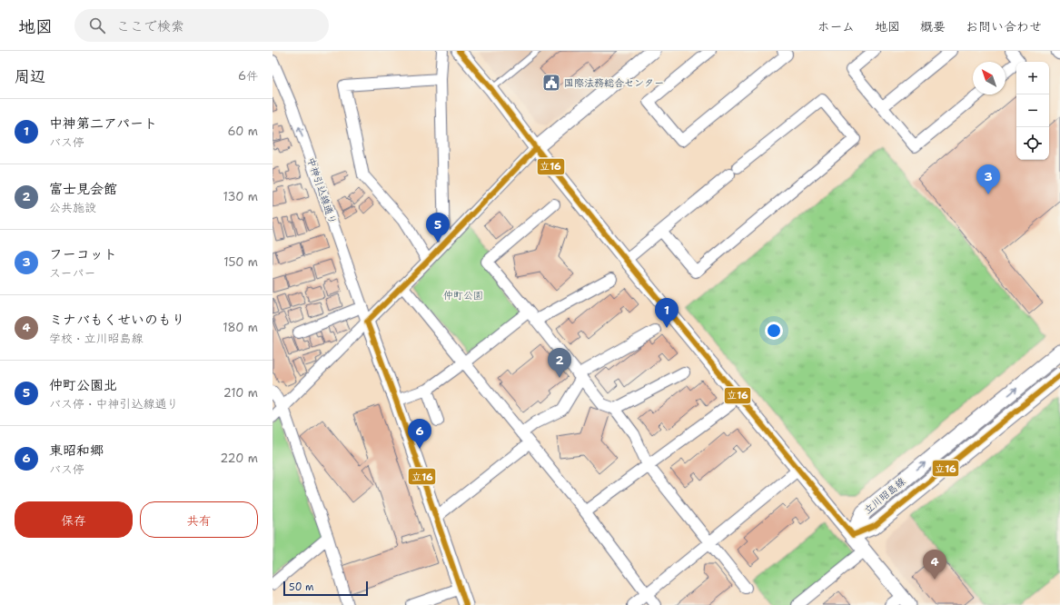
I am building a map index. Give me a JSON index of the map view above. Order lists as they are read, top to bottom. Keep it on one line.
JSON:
{"streets":{"main road":["立川昭島線"],"street":["中神引込線通り"]},"parks":["仲町公園"],"places":{"public building":["国際法務総合センター"]},"lines":["transit line 立16"],"scale_bar":"50 m","north":"top left","page":{"header":"地図","search":"ここで検索","nav":["ホーム","地図","概要","お問い合わせ"],"heading":["周辺","6件"],"map_buttons":["+","−"],"list":[{"mark":"1","name":"中神第二アパート","note":"バス停","value":"60 m"},{"mark":"2","name":"富士見会館","note":"公共施設","value":"130 m"},{"mark":"3","name":"フーコット","note":"スーパー","value":"150 m"},{"mark":"4","name":"ミナバもくせいのもり","note":"学校 · 立川昭島線","value":"180 m"},{"mark":"5","name":"仲町公園北","note":"バス停 · 中神引込線通り","value":"210 m"},{"mark":"6","name":"東昭和郷","note":"バス停","value":"220 m"}],"pins":["3","5","1","2","6","4"],"buttons":["保存","共有"],"scale":"50 m"}}
